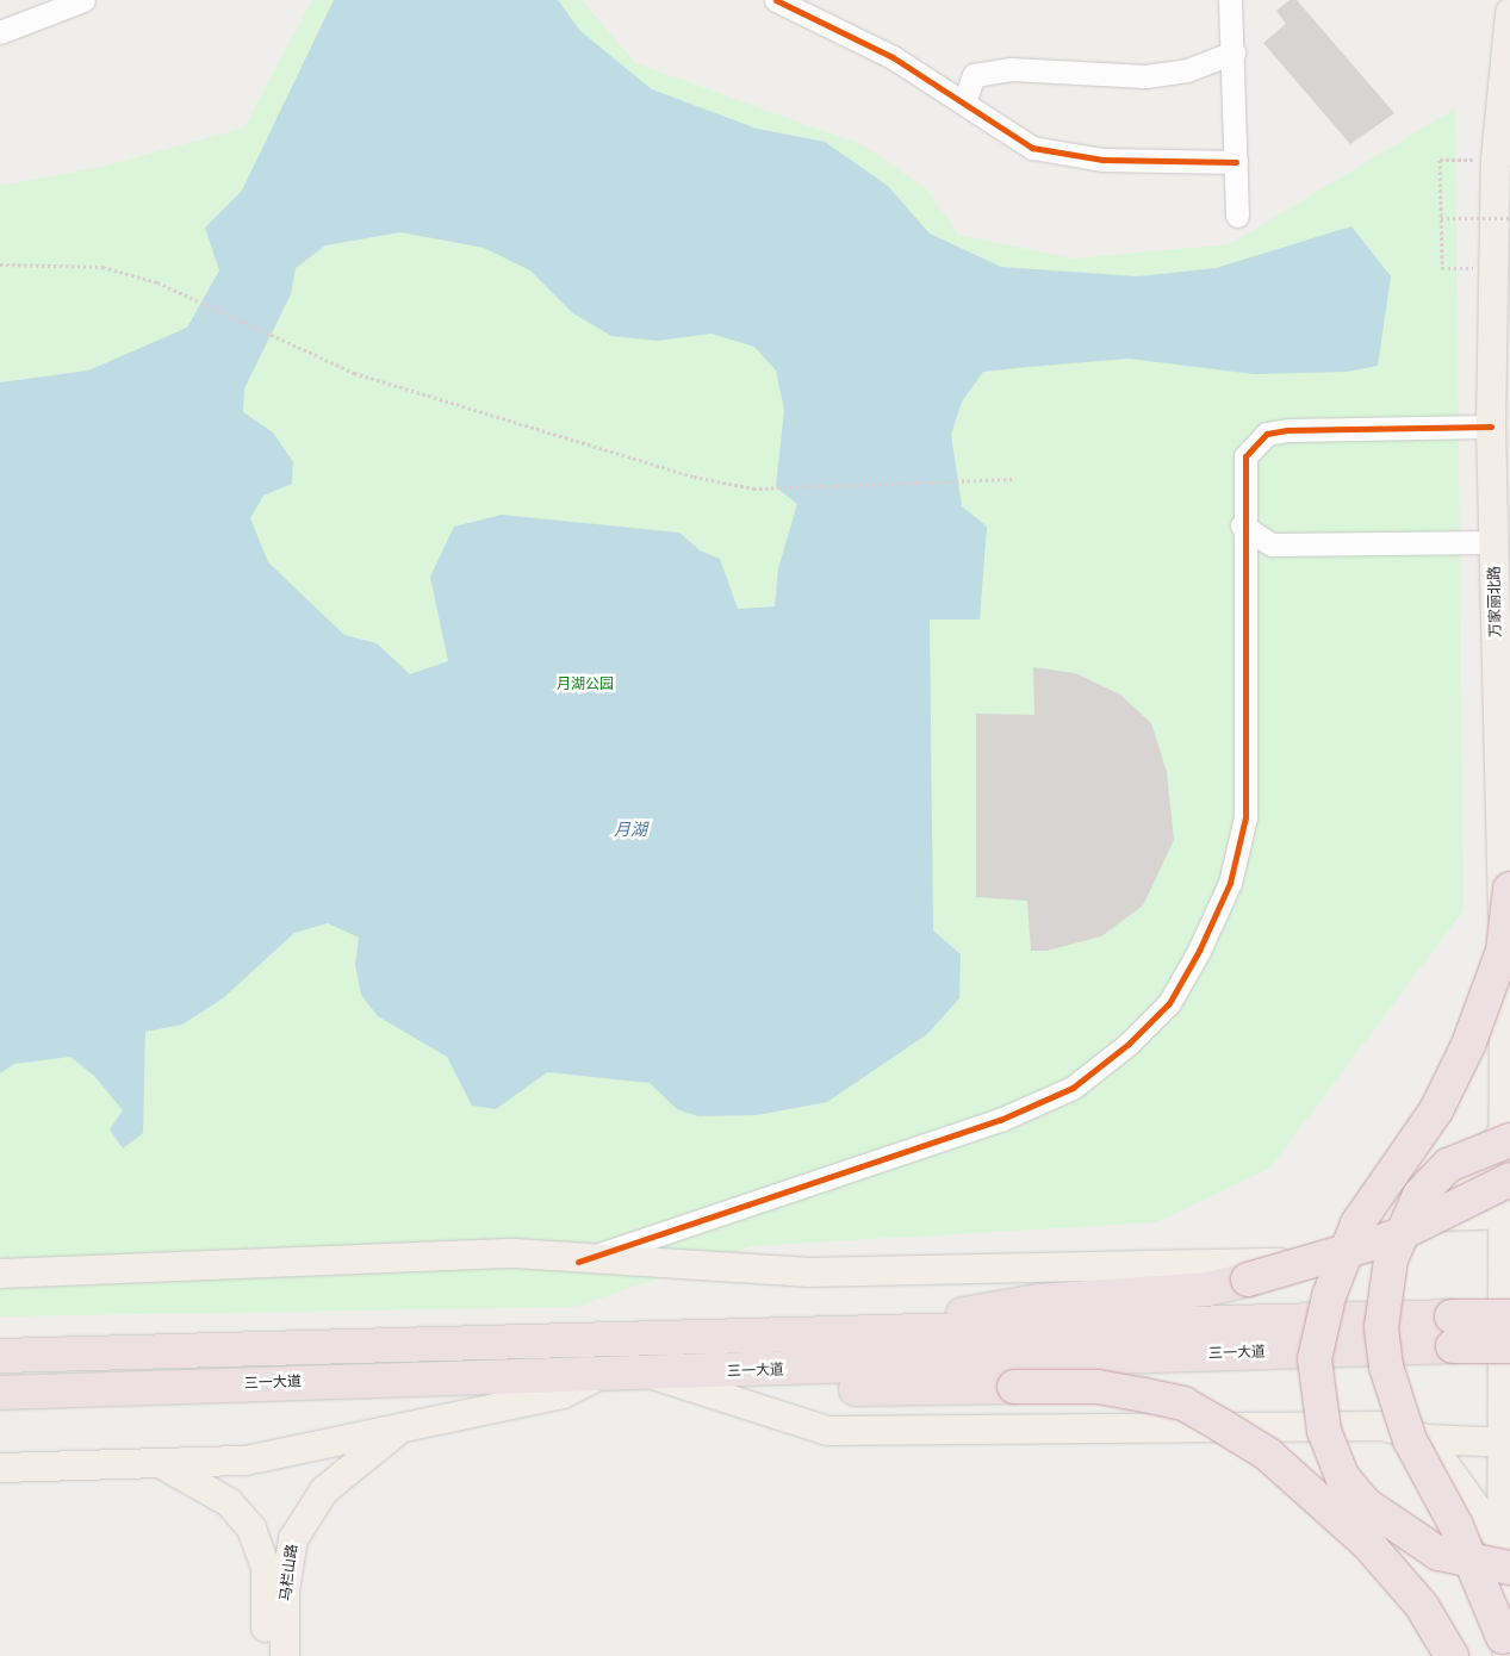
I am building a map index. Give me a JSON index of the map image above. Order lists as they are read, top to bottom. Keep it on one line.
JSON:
{"streets":{"highway":["三一大道"],"main road":["万家丽北路","马栏山路"]},"water":["月湖"],"parks":["月湖公园"]}
